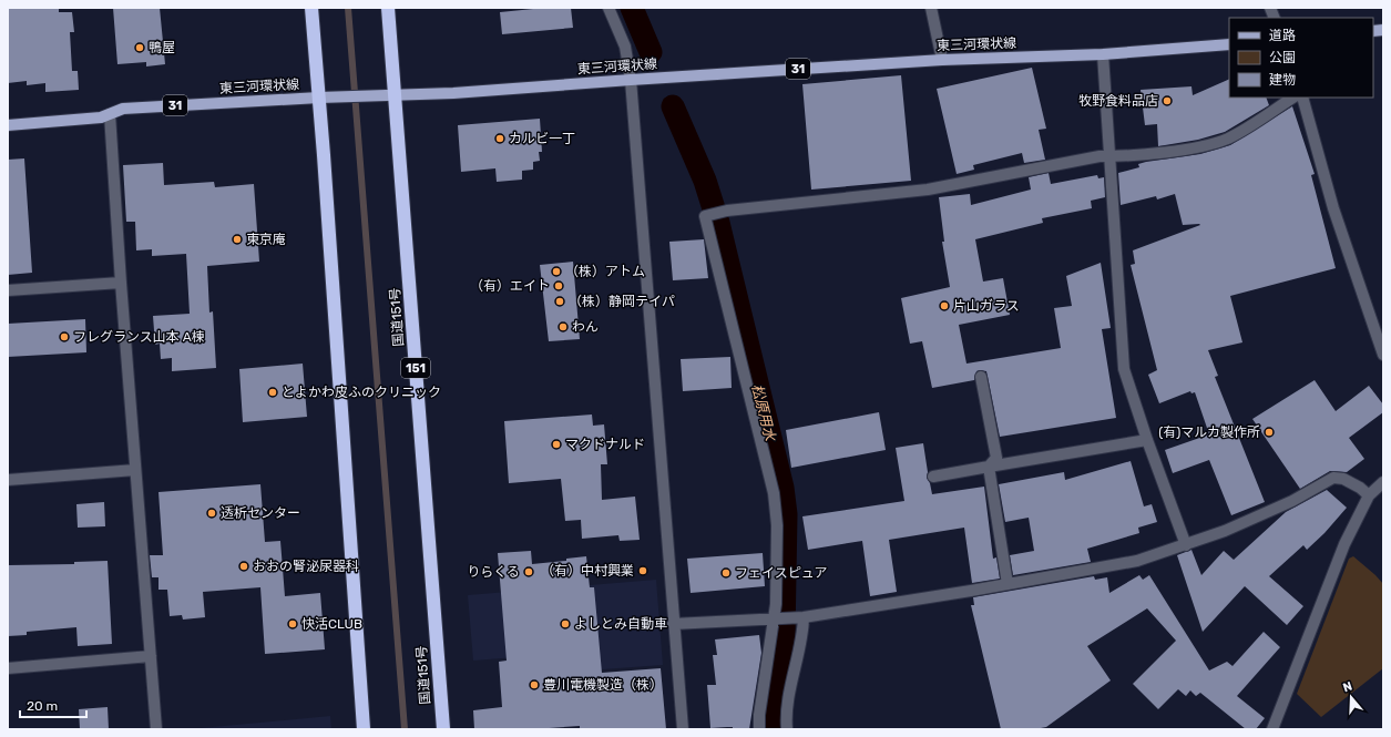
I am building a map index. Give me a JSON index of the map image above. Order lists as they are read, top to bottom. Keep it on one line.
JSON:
{"streets":{"highway":["国道151号","151"],"main road":["東三河環状線","31"]},"crossings":[["東三河環状線","国道151号"]],"water":["松原用水"],"places":["鴨屋","牧野食料品店","カルビ一丁","東京庵","（株）アトム","（有）エイト","（株）静岡テイパ","片山ガラス","わん","フレグランス山本 A棟","とよかわ皮ふのクリニック","(有)マルカ製作所","マクドナルド","透析センター","おおの腎泌尿器科","（有）中村興業","りらくる","フェイスピュア","快活CLUB","よしとみ自動車","豊川電機製造（株）"],"legend":["道路","公園","建物"],"scale_bar":"20 m","north":"top"}
